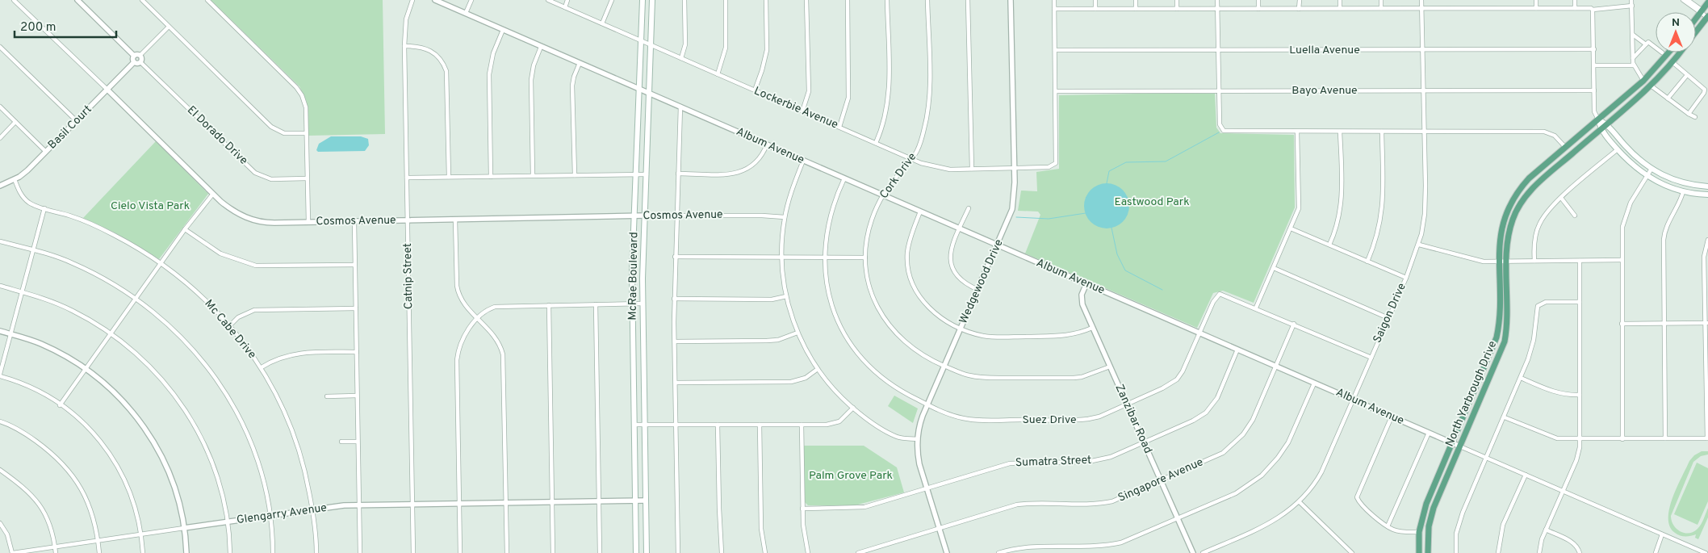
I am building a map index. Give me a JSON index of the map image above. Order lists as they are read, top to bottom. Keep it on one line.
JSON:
{"streets":{"main road":["McRae Boulevard","North Yarbrough Drive"],"street":["Luella Avenue","Bayo Avenue","Lockerbie Avenue","Basil Court","El Dorado Drive","Album Avenue","Cork Drive","Cosmos Avenue","Catnip Street","Wedgewood Drive","Saigon Drive","Mc Cabe Drive","Zanzibar Road","Suez Drive","Sumatra Street","Singapore Avenue","Glengarry Avenue"]},"crossings":[["Luella Avenue","Saigon Drive"],["Bayo Avenue","Lockerbie Avenue"],["Bayo Avenue","Saigon Drive"],["Lockerbie Avenue","Cork Drive"],["Lockerbie Avenue","McRae Boulevard"],["Lockerbie Avenue","Wedgewood Drive"],["Basil Court","Cosmos Avenue"],["Basil Court","Mc Cabe Drive"],["Album Avenue","Cork Drive"],["Album Avenue","McRae Boulevard"],["Album Avenue","Wedgewood Drive"],["Album Avenue","Saigon Drive"],["Album Avenue","North Yarbrough Drive"],["Album Avenue","Zanzibar Road"],["Album Avenue","Suez Drive"],["Album Avenue","Sumatra Street"],["Album Avenue","Singapore Avenue"],["Cork Drive","Wedgewood Drive"],["Cork Drive","Zanzibar Road"],["Cosmos Avenue","Catnip Street"],["Cosmos Avenue","McRae Boulevard"],["Catnip Street","Glengarry Avenue"],["McRae Boulevard","Glengarry Avenue"],["Wedgewood Drive","Suez Drive"],["Wedgewood Drive","Sumatra Street"],["Wedgewood Drive","Singapore Avenue"],["Saigon Drive","Suez Drive"],["Mc Cabe Drive","Glengarry Avenue"],["Zanzibar Road","Suez Drive"],["Zanzibar Road","Sumatra Street"],["Zanzibar Road","Singapore Avenue"],["Suez Drive","Singapore Avenue"]],"parks":["Eastwood Park","Cielo Vista Park","Palm Grove Park"],"scale_bar":"200 m","north":"top"}
